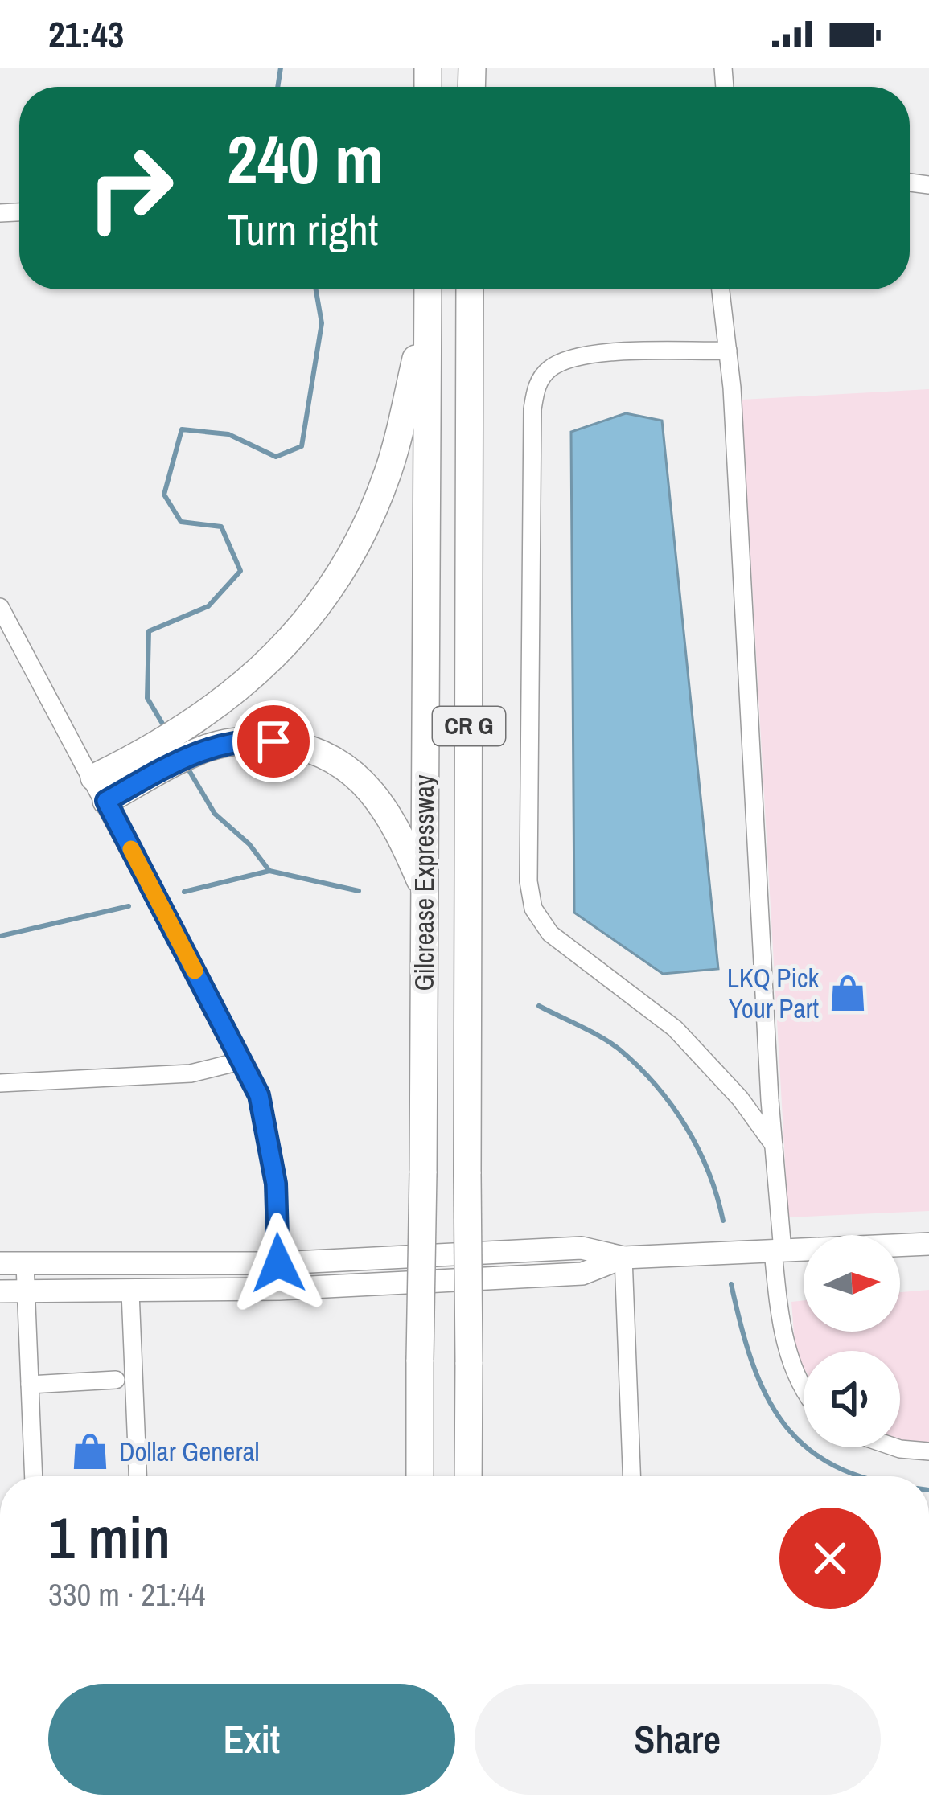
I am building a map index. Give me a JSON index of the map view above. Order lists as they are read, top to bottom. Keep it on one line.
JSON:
{"streets":{"highway":["CR G","Gilcrease Expressway"]},"places":{"shop":["LKQ Pick Your Part","Dollar General"]},"north":"right","page":{"status":"21:43","turn":["240 m","Turn right"],"heading":["1 min","330 m · 21:44"],"buttons":["Exit","Share"]}}
